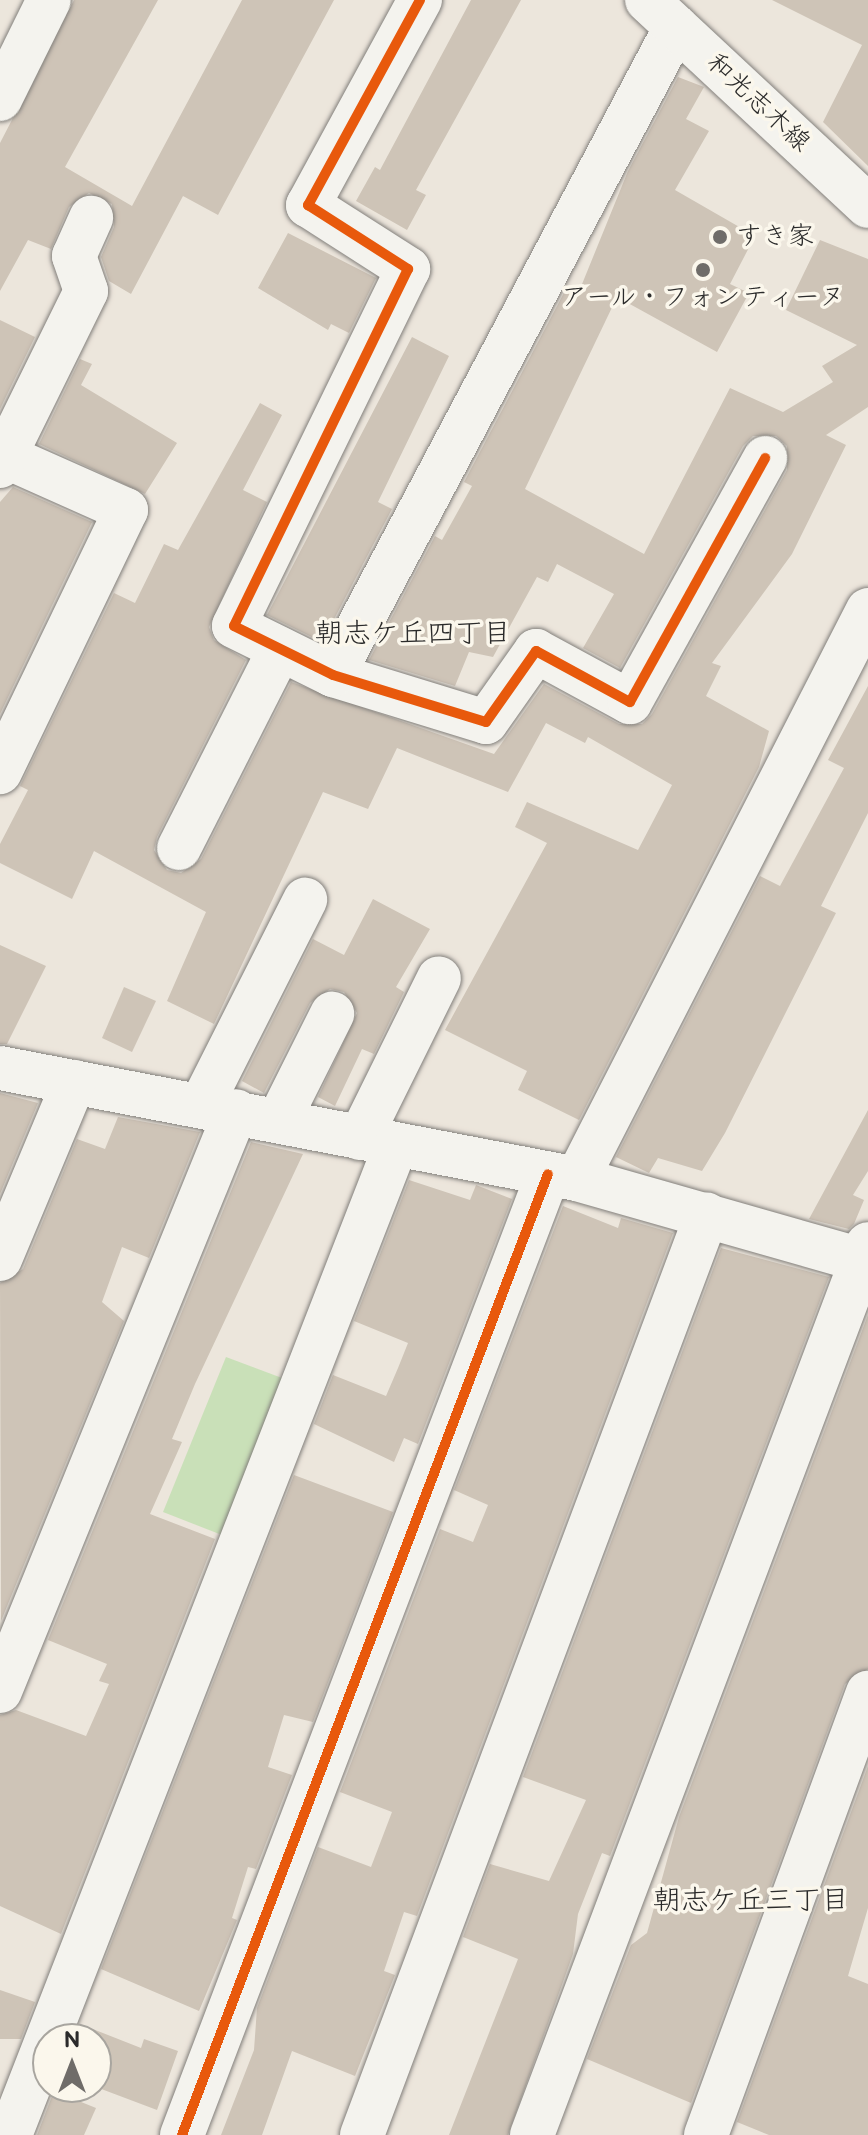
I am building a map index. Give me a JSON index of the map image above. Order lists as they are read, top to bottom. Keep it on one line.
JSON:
{"streets":{"street":["和光志木線"]},"districts":["朝志ケ丘四丁目","朝志ケ丘三丁目"],"places":["すき家","アール・フォンティーヌ"],"north":"top"}
